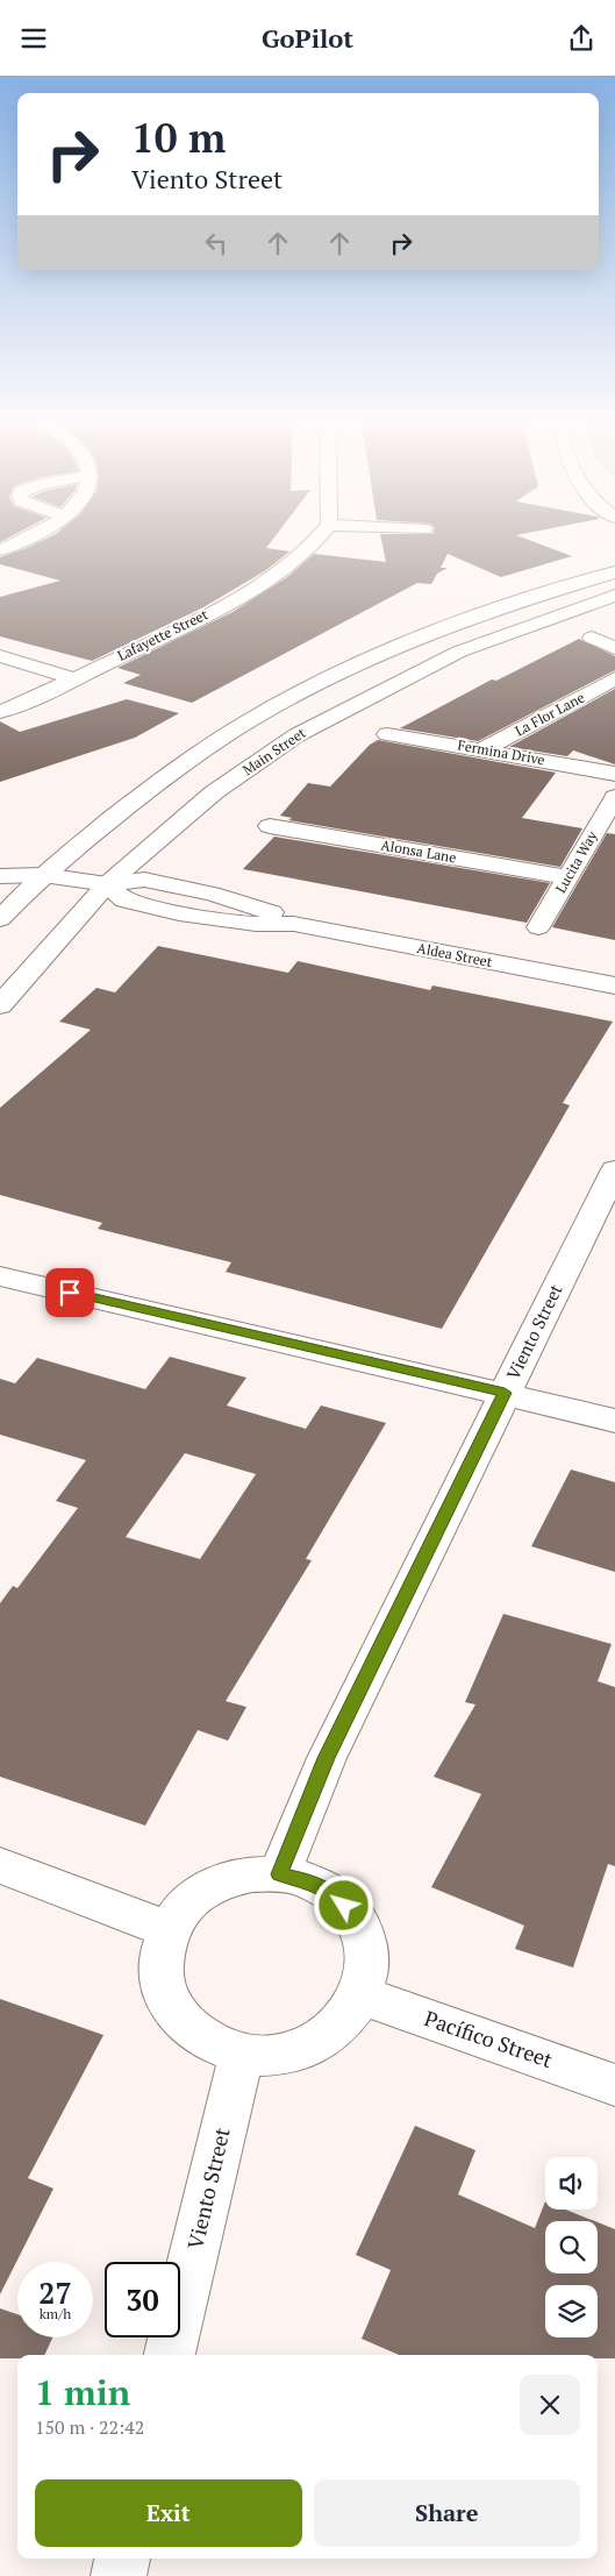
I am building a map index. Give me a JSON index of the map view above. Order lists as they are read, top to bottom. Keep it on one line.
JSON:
{"streets":{"street":["Lafayette Street","La Flor Lane","Main Street","Fermina Drive","Alonsa Lane","Lucita Way","Aldea Street","Viento Street","Pacífico Street"]},"crossings":[["La Flor Lane","Fermina Drive"],["Main Street","Aldea Street"],["Alonsa Lane","Lucita Way"],["Viento Street","Pacífico Street"]],"page":{"header":"GoPilot","turn":["10 m","Viento Street"],"speed":"27 km/h","limit":"30","heading":["1 min","150 m · 22:42"],"buttons":["Exit","Share"]}}
